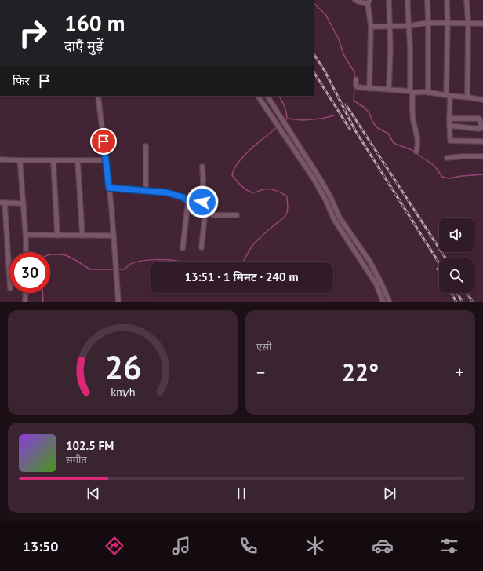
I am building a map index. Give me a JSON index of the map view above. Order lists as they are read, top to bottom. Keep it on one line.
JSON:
{"page":{"turn":["160 m","दाएँ मुड़ें"],"then":"फिर","limit":"30","trip":"13:51 · 1 मिनट · 240 m","tile":"एसी","heat":["−","22°","+"],"song":["102.5 FM","संगीत"],"tabs":"13:50","gauge":["26","km/h"]}}
